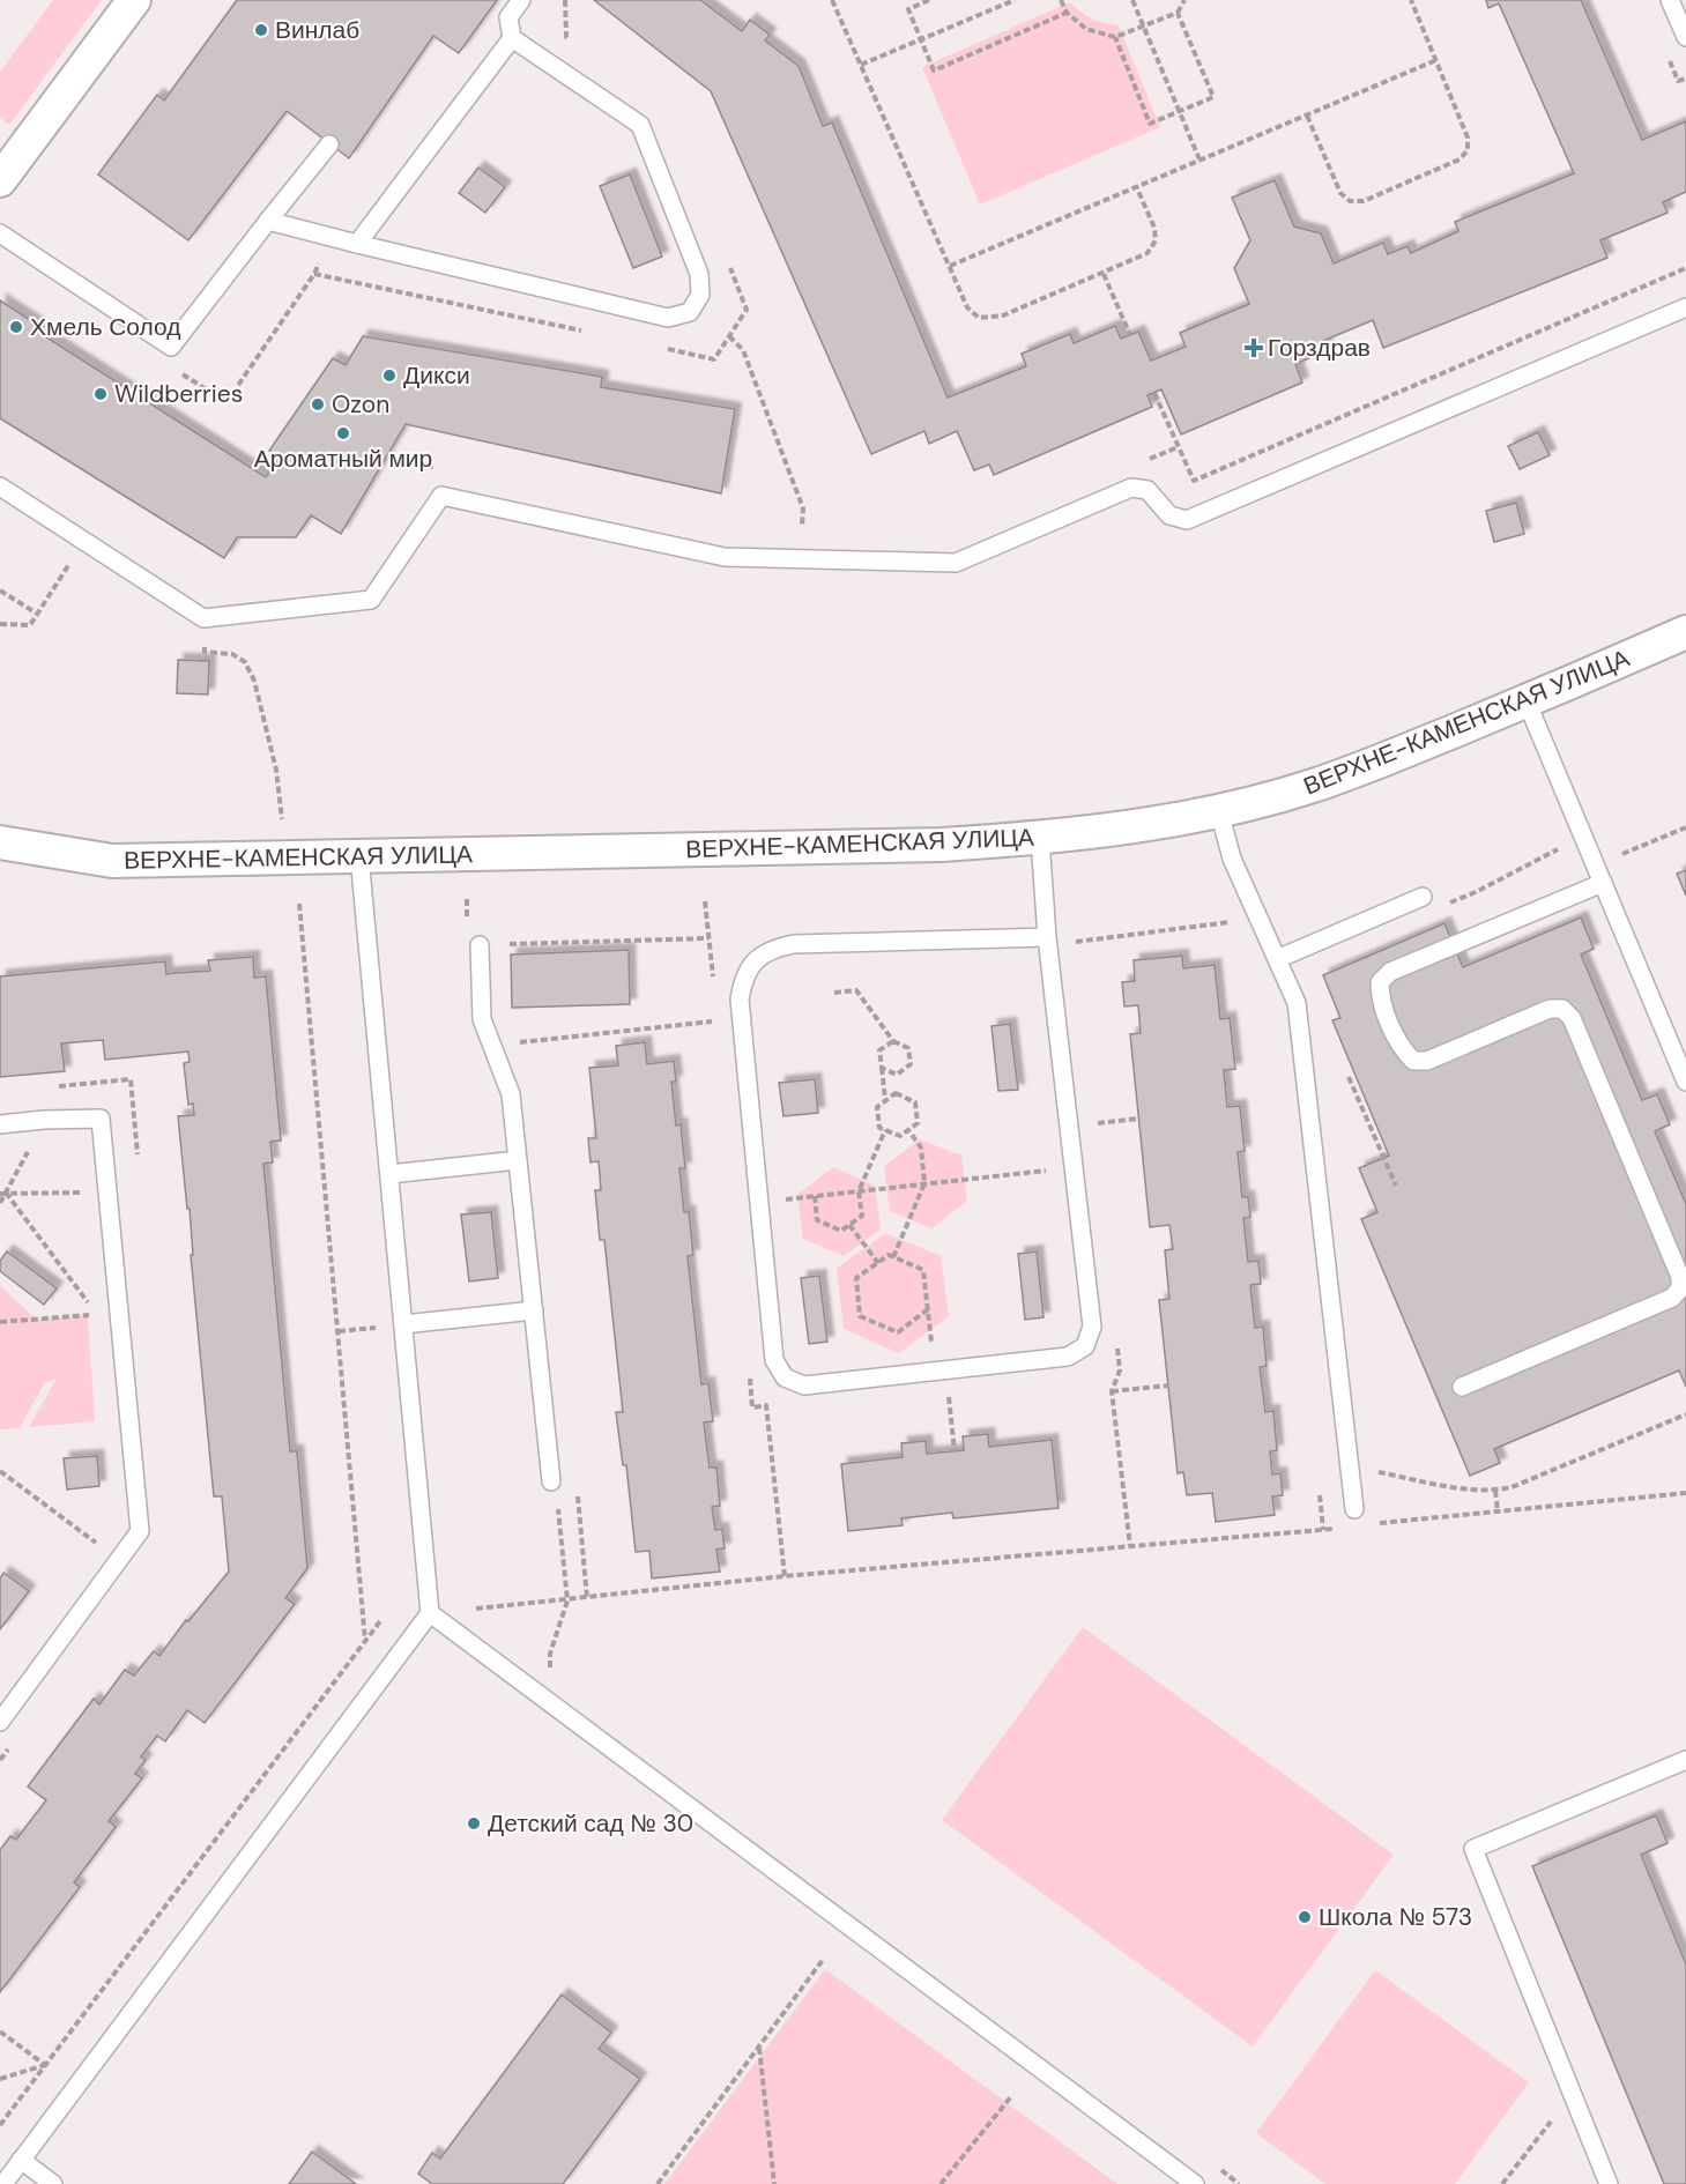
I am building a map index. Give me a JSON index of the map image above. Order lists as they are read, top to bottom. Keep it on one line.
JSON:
{"streets":{"street":["ВЕРХНЕ-КАМЕНСКАЯ УЛИЦА"]},"places":{"other":["Винлаб","Хмель Солод","Дикси","Wildberries","Ozon","Ароматный мир","Детский сад № 30","Школа № 573"],"health":["Горздрав"]}}
